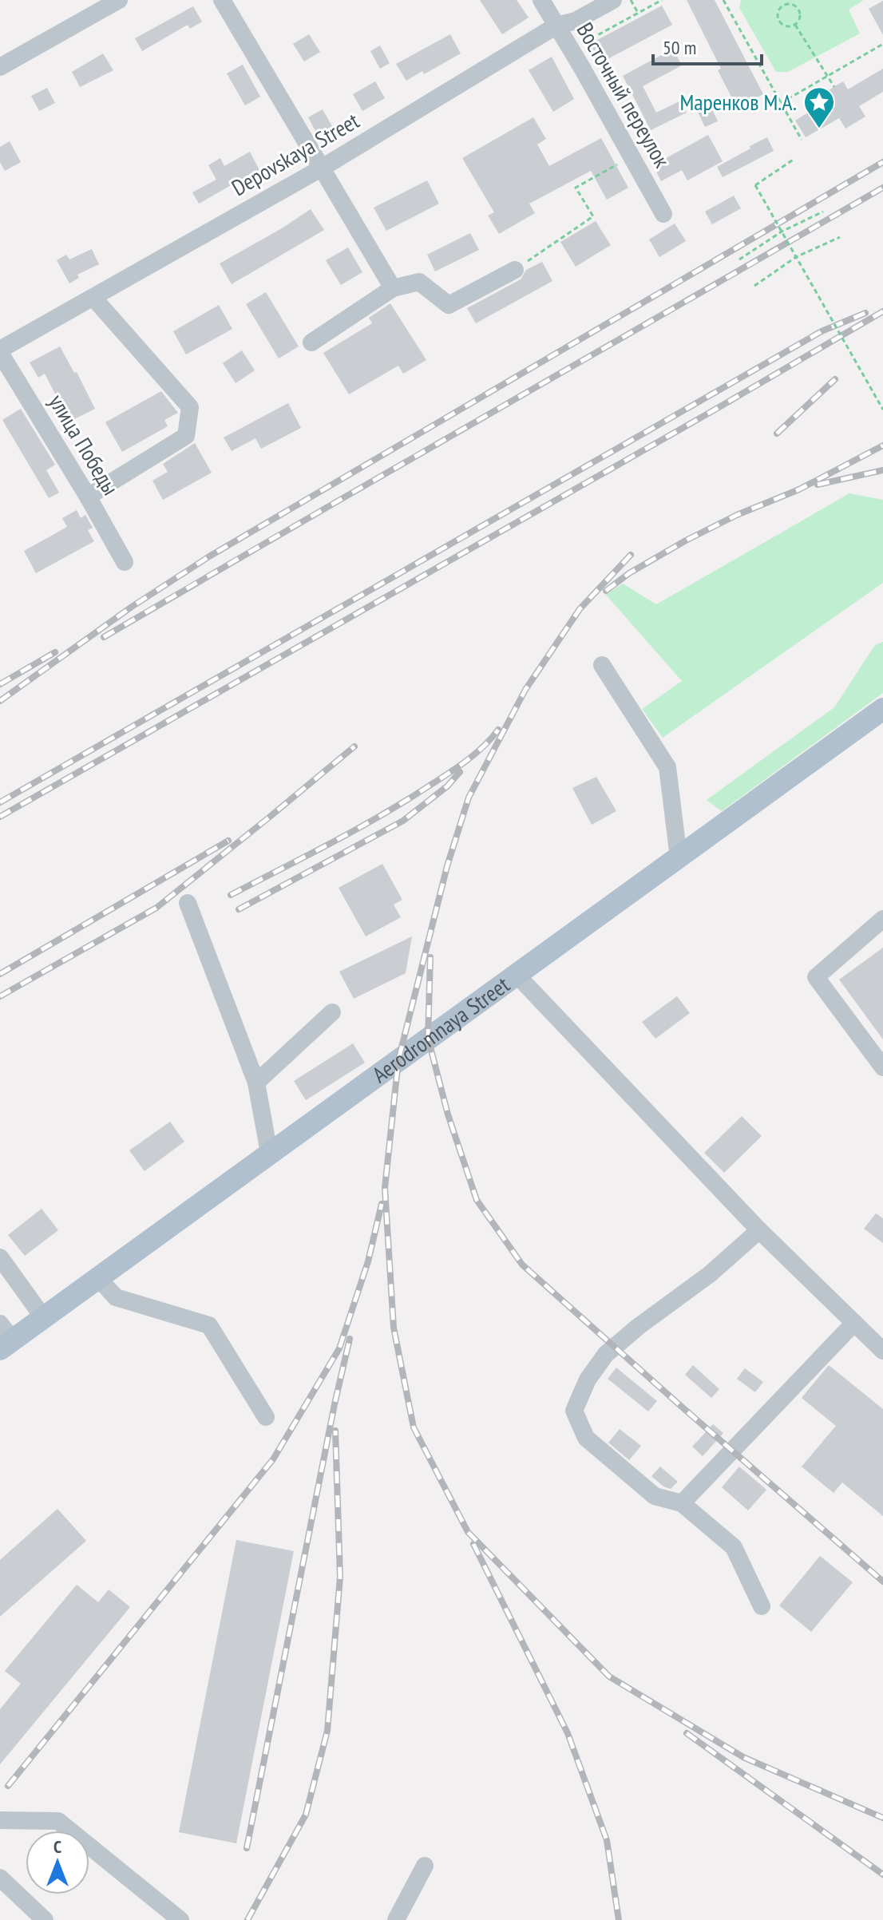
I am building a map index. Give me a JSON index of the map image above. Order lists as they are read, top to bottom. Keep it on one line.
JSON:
{"streets":{"main road":["Aerodromnaya Street"],"street":["Восточный переулок","Depovskaya Street","улица Победы"]},"crossings":[["Восточный переулок","Depovskaya Street"],["Depovskaya Street","улица Победы"]],"places":{"place":["Маренков М.А."]},"scale_bar":"50 m","north":"top"}
